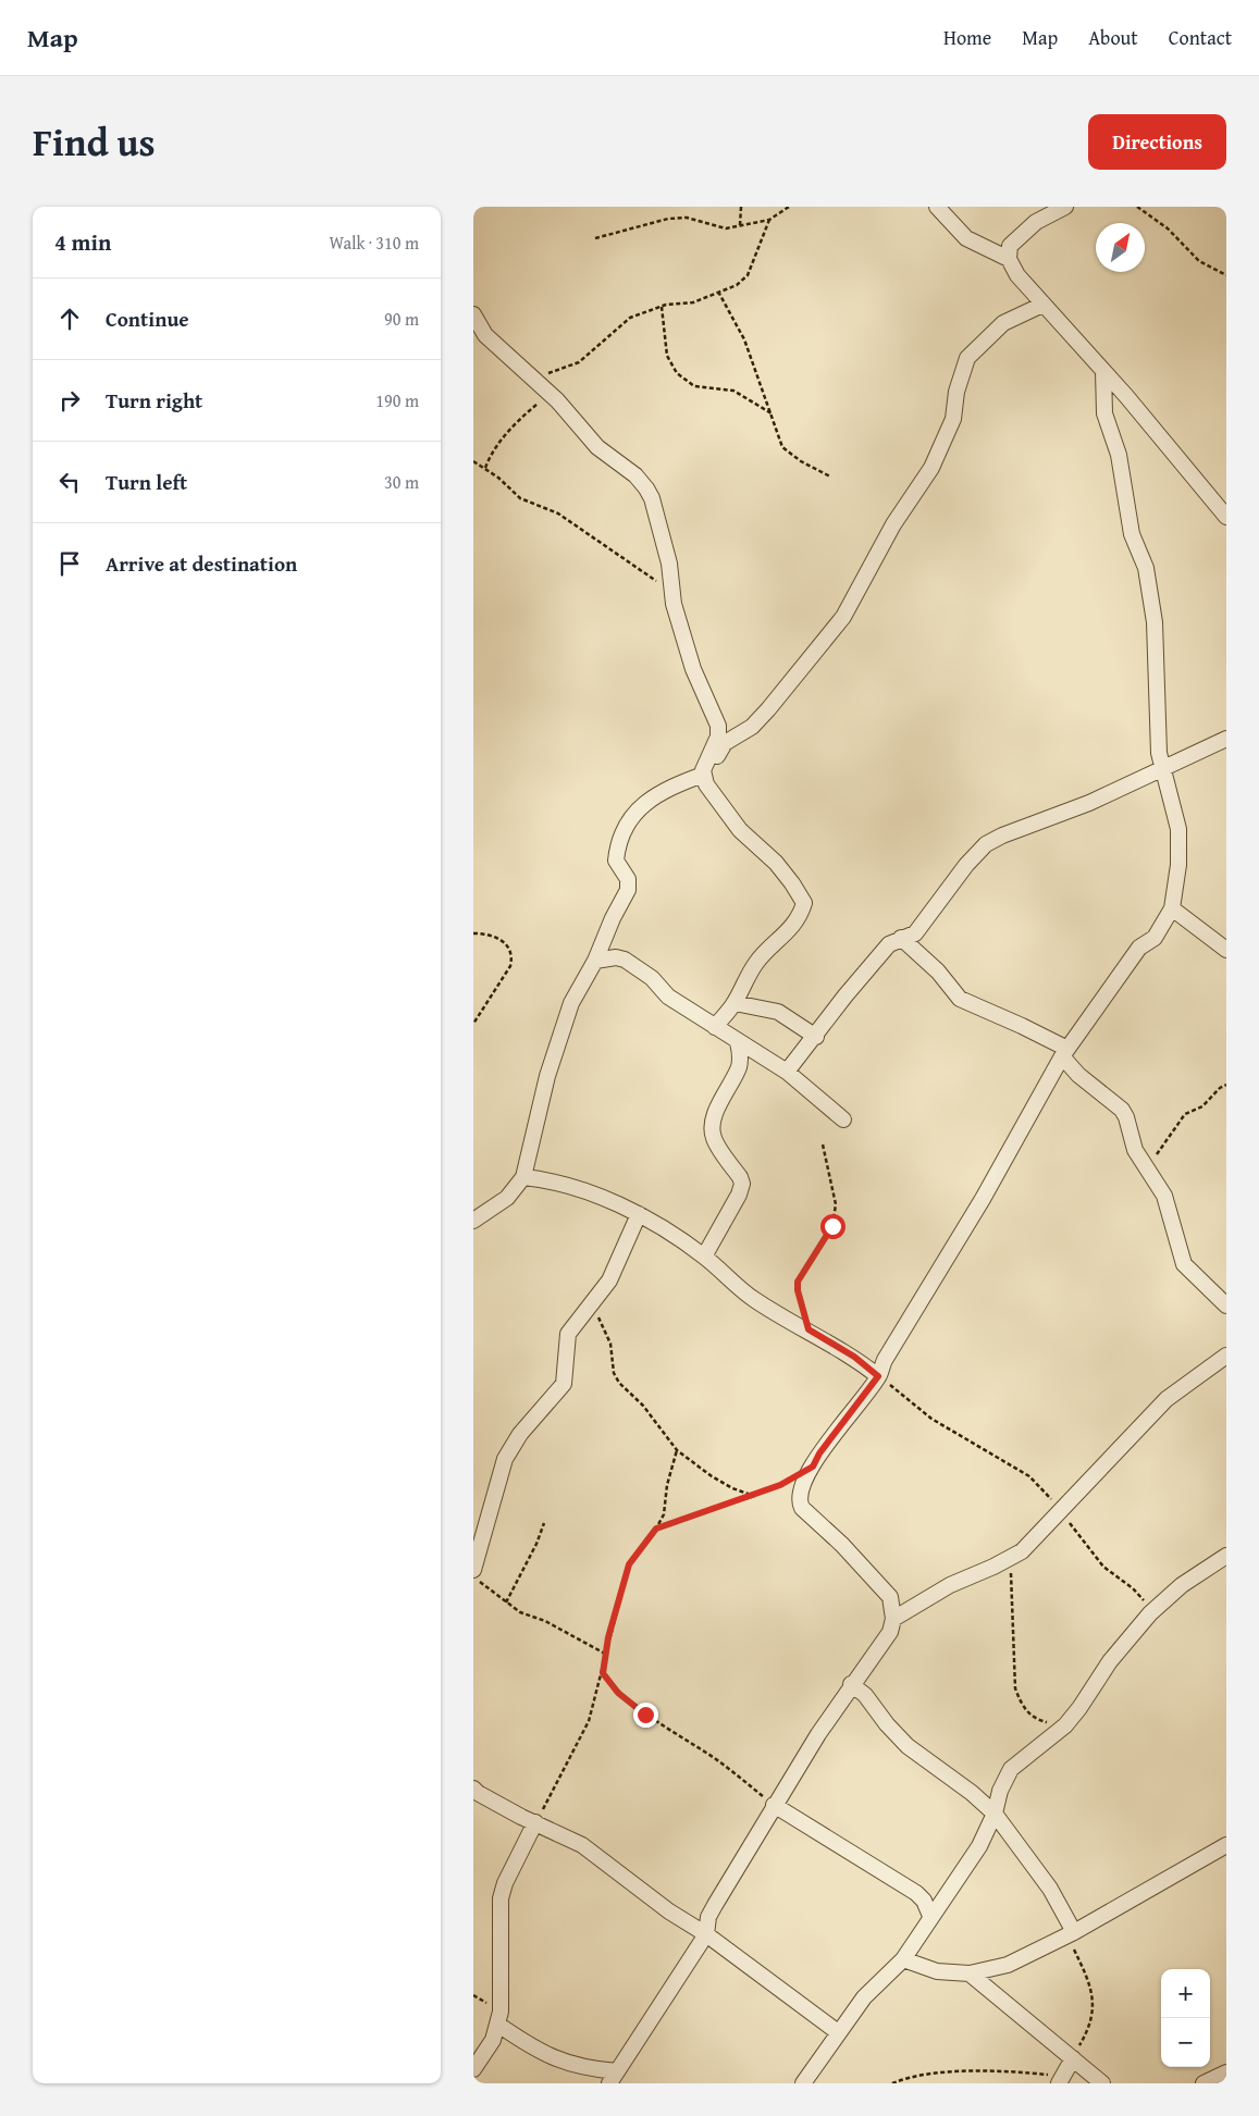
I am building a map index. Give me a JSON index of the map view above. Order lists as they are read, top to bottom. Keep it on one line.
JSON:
{"north":"top right","page":{"header":"Map","nav":["Home","Map","About","Contact"],"title":"Find us","buttons":"Directions","heading":["4 min","Walk · 310 m"],"list":[["Continue","90 m"],["Turn right","190 m"],["Turn left","30 m"],"Arrive at destination"],"map_buttons":["+","−"]}}
